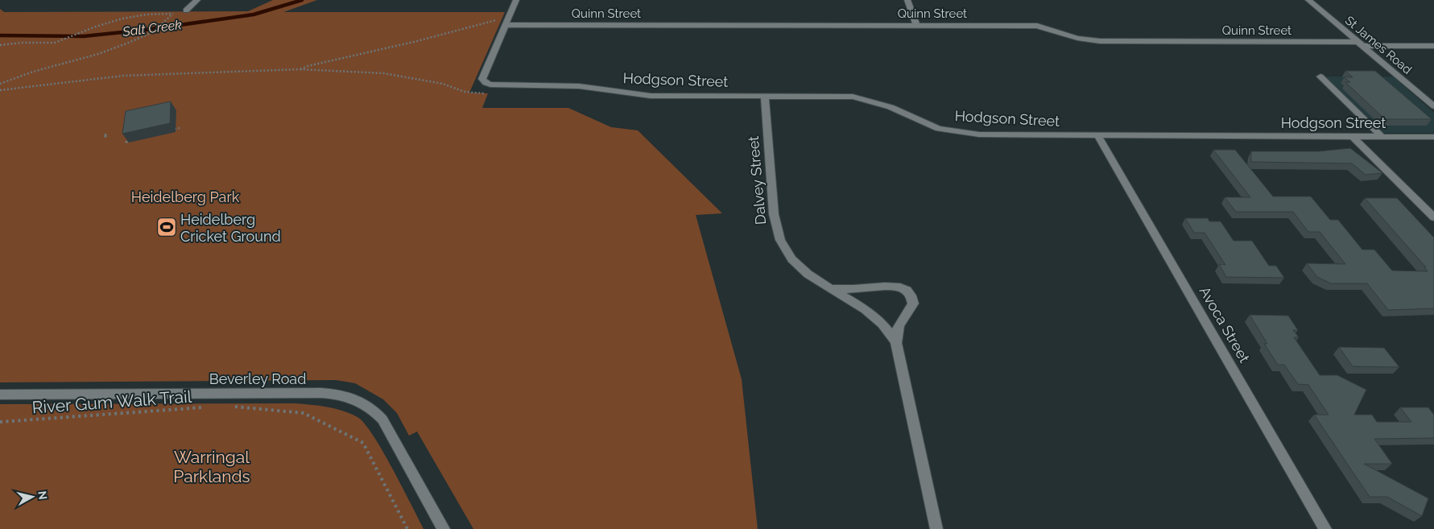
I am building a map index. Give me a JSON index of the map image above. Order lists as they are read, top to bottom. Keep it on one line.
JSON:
{"streets":{"street":["Quinn Street","St James Road","Hodgson Street","Dalvey Street","Avoca Street","Beverley Road"],"path":["River Gum Walk Trail"]},"crossings":[["Quinn Street","St James Road"],["Hodgson Street","Dalvey Street"],["Hodgson Street","Avoca Street"]],"water":["Salt Creek"],"parks":["Heidelberg Park","Warringal Parklands"],"places":{"sports":["Heidelberg Cricket Ground"]},"north":"right"}
